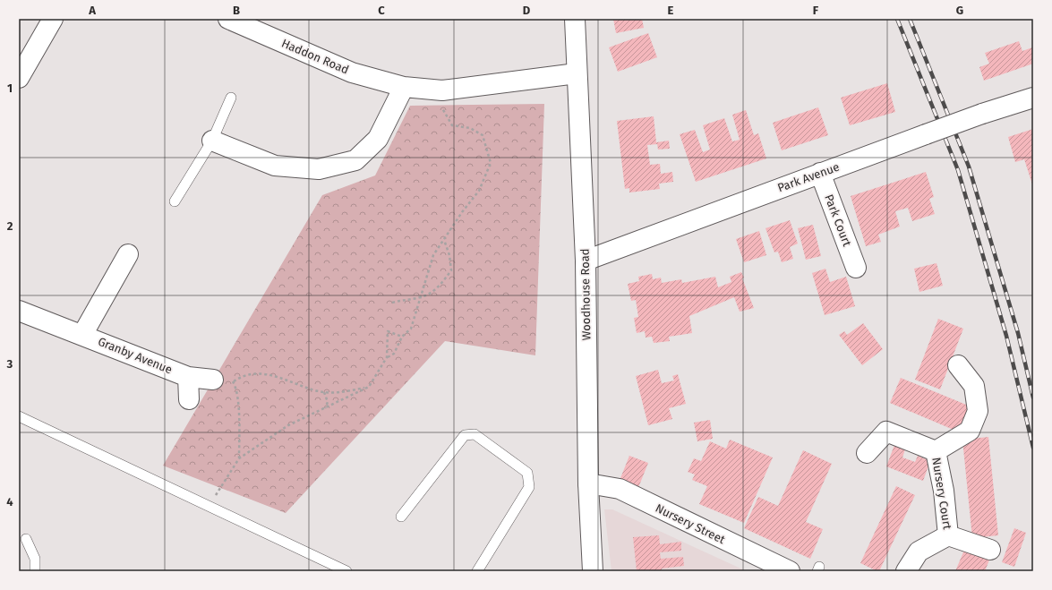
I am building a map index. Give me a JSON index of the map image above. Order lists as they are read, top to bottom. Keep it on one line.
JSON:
{"streets":{"main road":["Haddon Road","Park Avenue","Park Court","Woodhouse Road","Granby Avenue","Nursery Court","Nursery Street"]},"crossings":[["Haddon Road","Woodhouse Road"],["Park Avenue","Park Court"],["Park Avenue","Woodhouse Road"],["Woodhouse Road","Nursery Street"]],"grid":{"columns":["A","B","C","D","E","F","G"],"rows":["1","2","3","4"]}}
